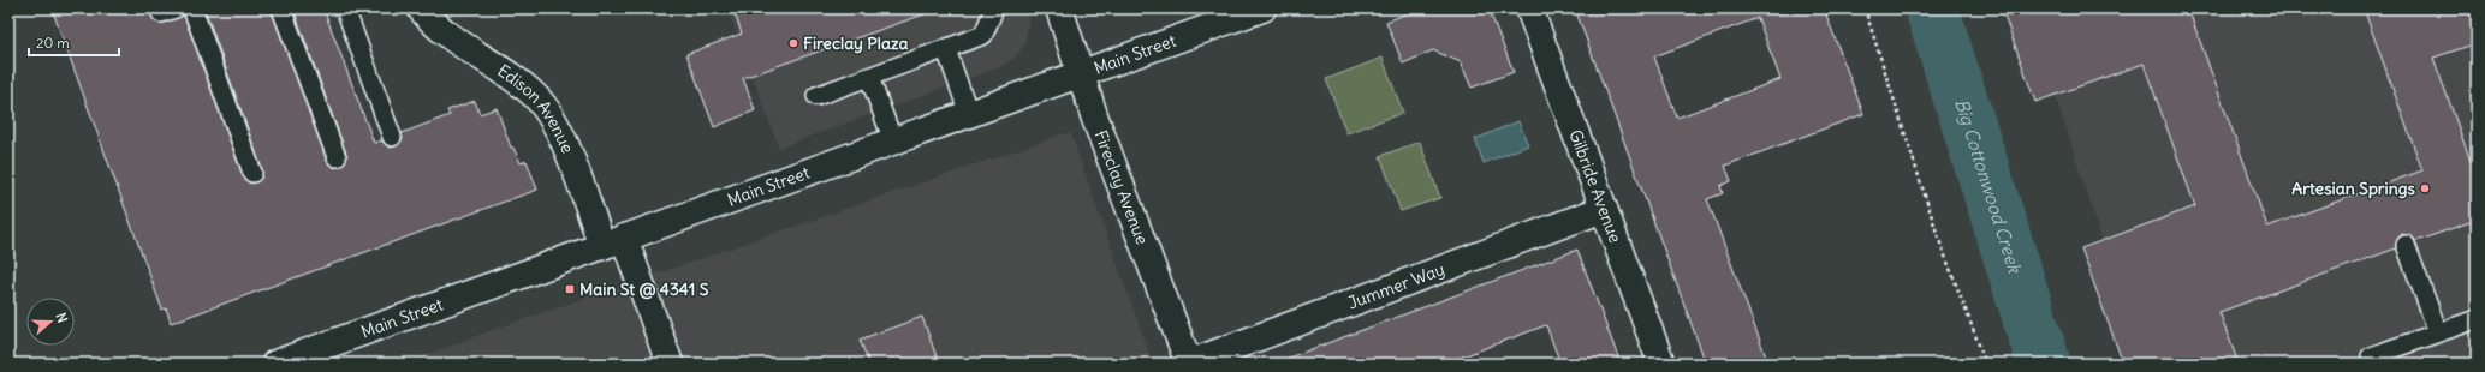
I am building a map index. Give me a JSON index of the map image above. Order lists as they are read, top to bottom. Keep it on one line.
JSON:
{"streets":{"street":["Main Street","Edison Avenue","Gilbride Avenue","Fireclay Avenue","Jummer Way"]},"crossings":[["Main Street","Edison Avenue"],["Main Street","Fireclay Avenue"],["Gilbride Avenue","Jummer Way"],["Fireclay Avenue","Jummer Way"]],"water":["Big Cottonwood Creek"],"places":{"other":["Fireclay Plaza","Artesian Springs"],"transit":["Main St @ 4341 S"]},"scale_bar":"20 m","north":"right"}
